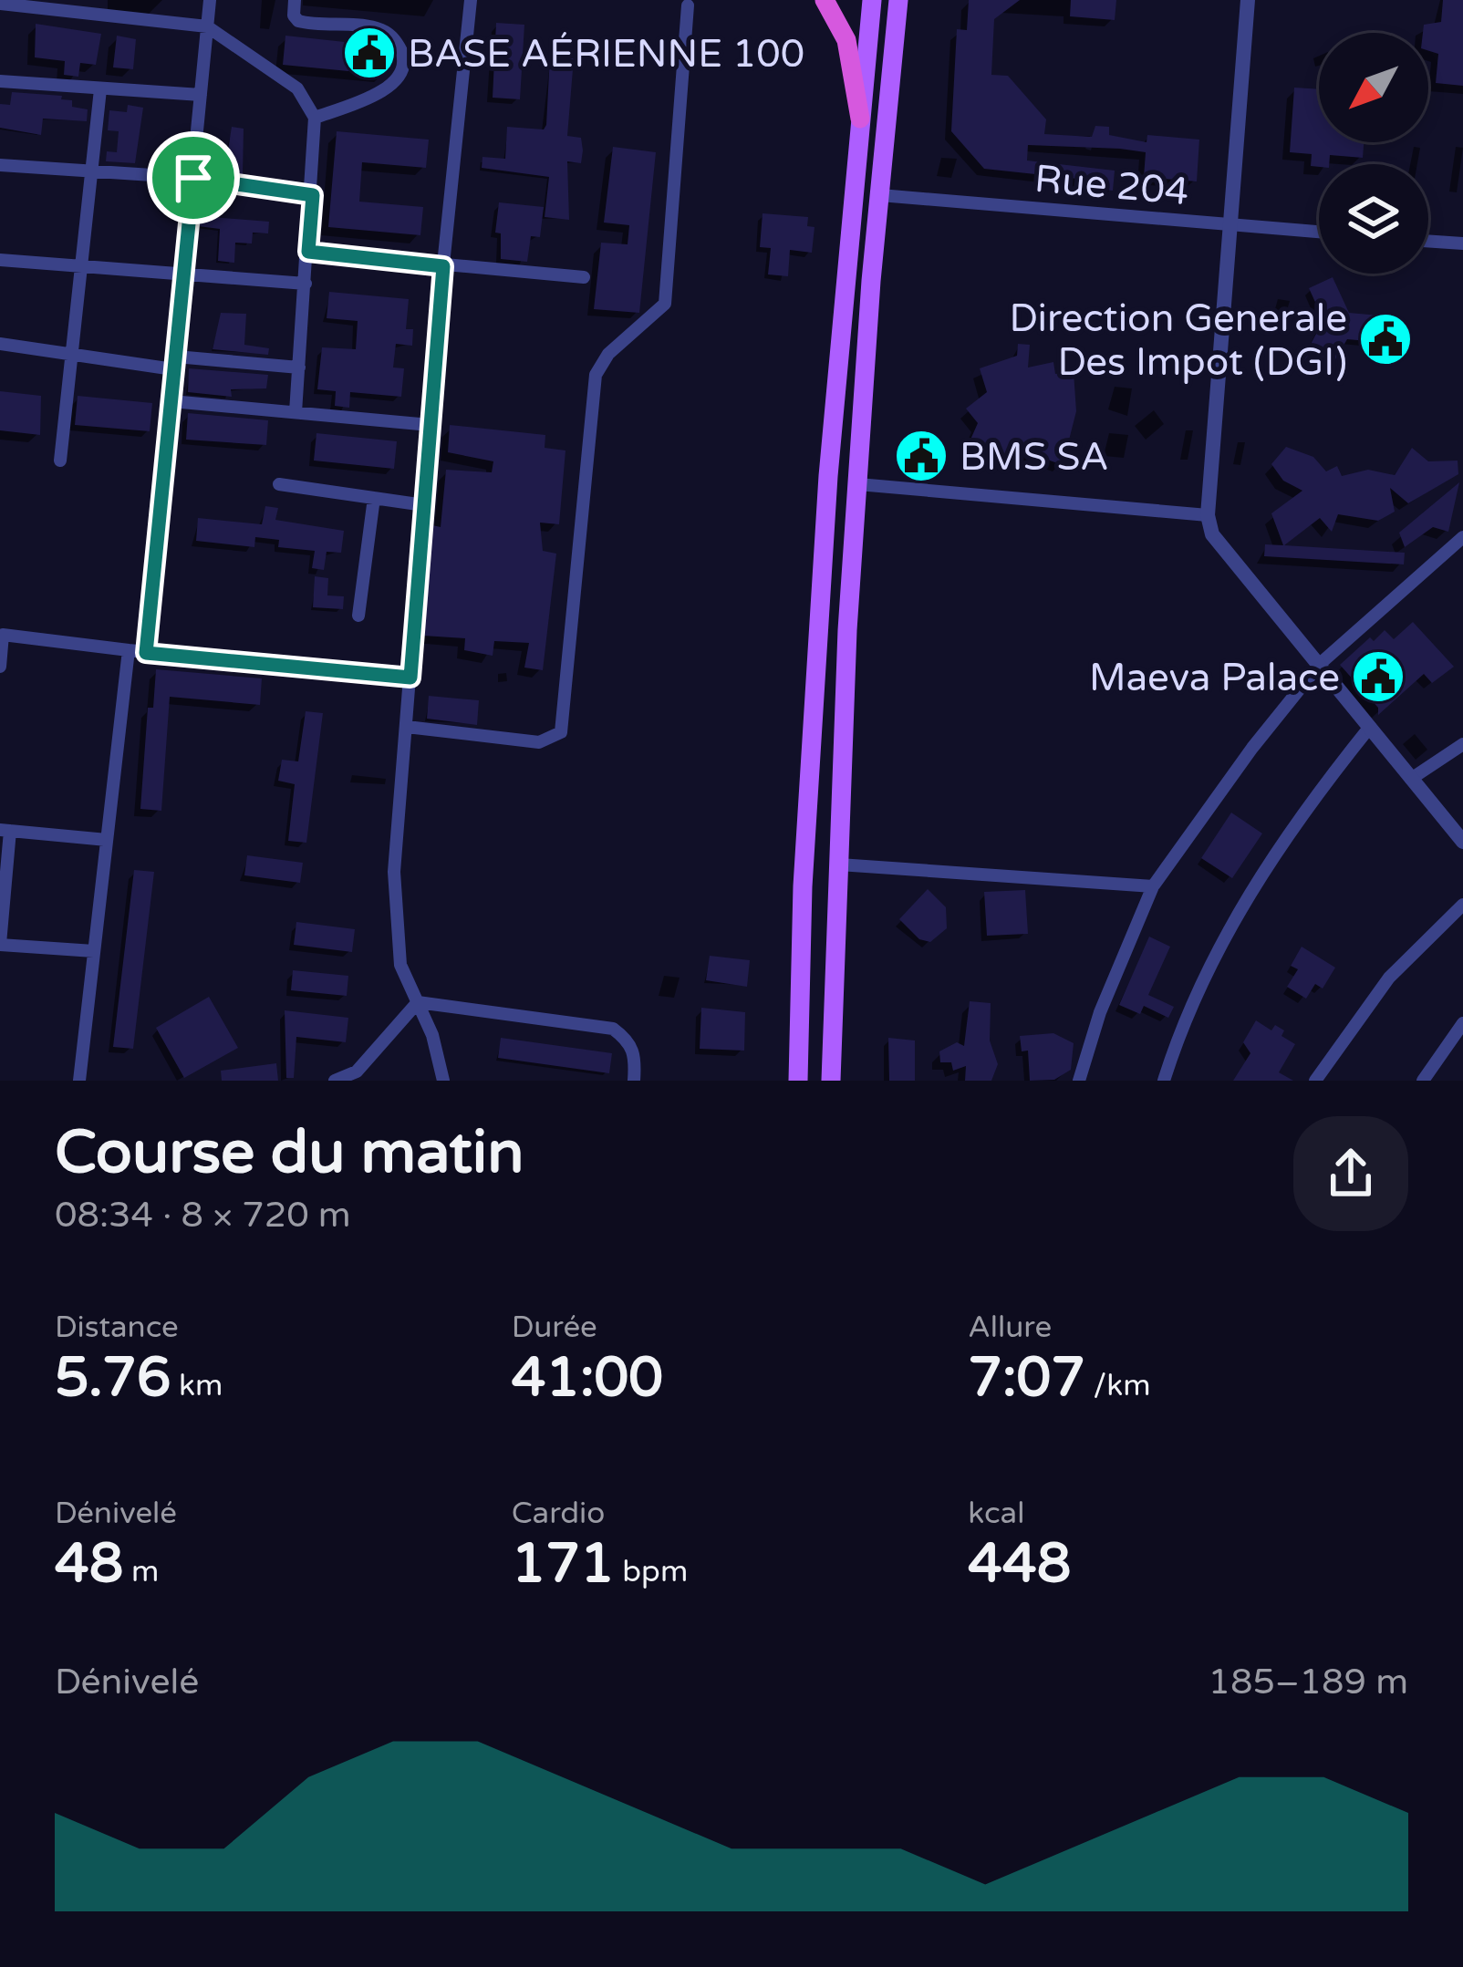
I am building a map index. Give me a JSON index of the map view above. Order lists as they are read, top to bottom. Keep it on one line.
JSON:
{"streets":{"street":["Rue 204"]},"places":{"public building":["BASE AÉRIENNE 100","Direction Generale Des Impot (DGI)","BMS SA","Maeva Palace"]},"north":"bottom left","page":{"heading":["Course du matin","08:34 · 8 × 720 m"],"stats":[["Distance","5.76 km"],["Durée","41:00"],["Allure","7:07 /km"],["Dénivelé","48 m"],["Cardio","171 bpm"],["kcal","448"]],"chart":["Dénivelé","185–189 m"]}}
